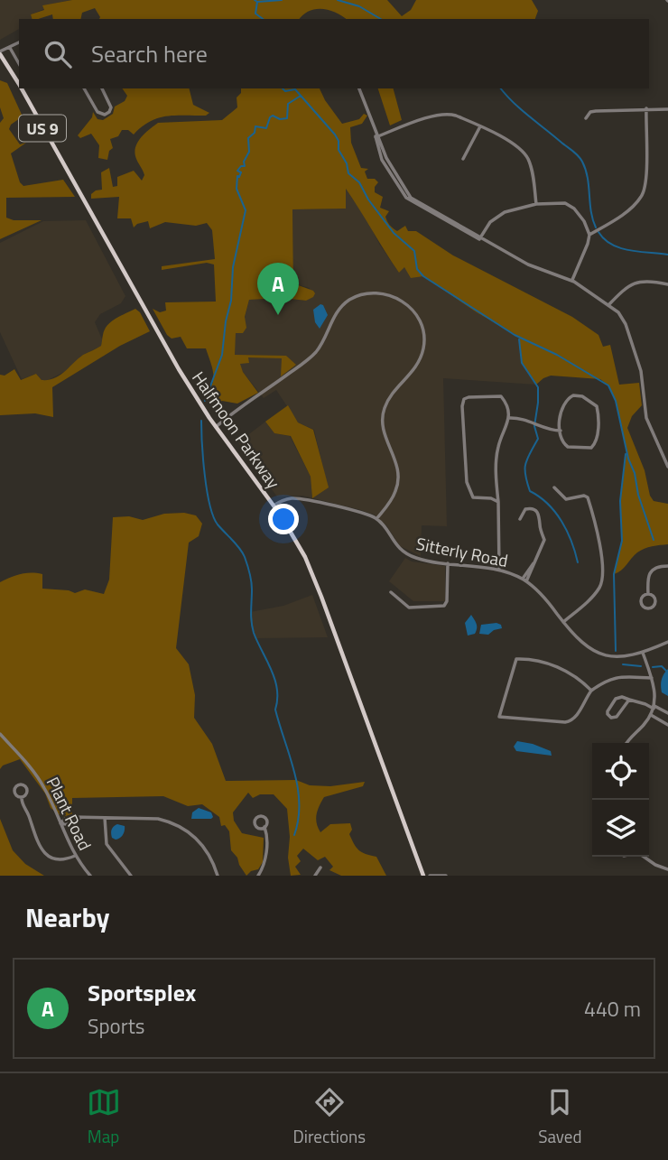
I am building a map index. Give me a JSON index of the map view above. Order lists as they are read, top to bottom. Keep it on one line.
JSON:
{"streets":{"main road":["US 9","Halfmoon Parkway"],"street":["Sitterly Road","Plant Road"]},"page":{"search":"Search here","pins":"A","heading":"Nearby","list":[{"mark":"A","name":"Sportsplex","note":"Sports","value":"440 m"}],"nav":["Map","Directions","Saved"]}}
